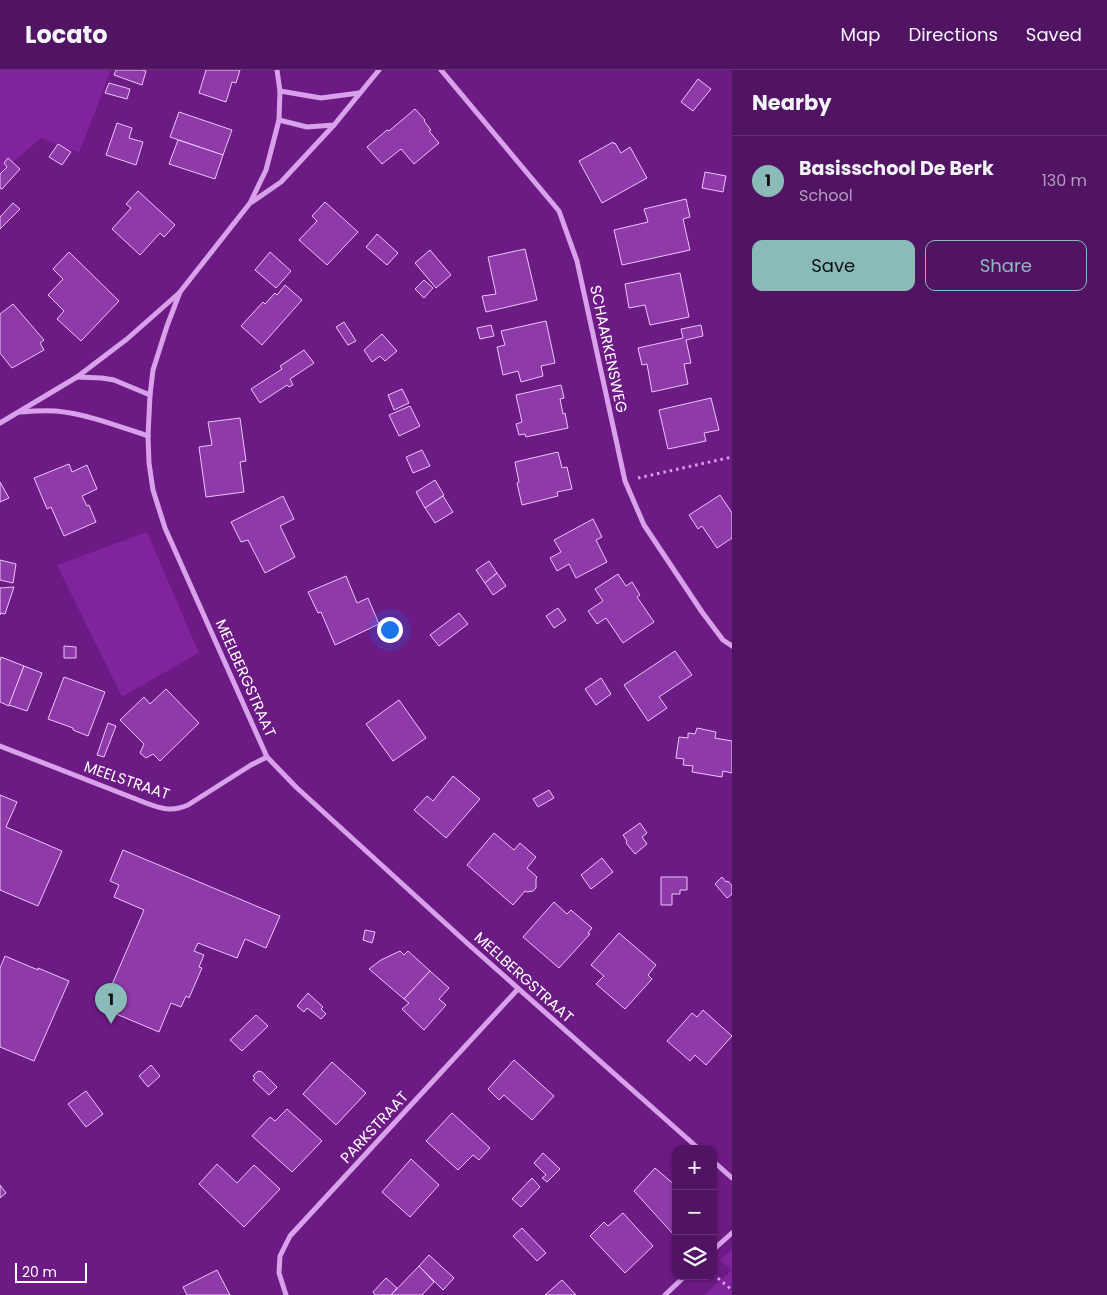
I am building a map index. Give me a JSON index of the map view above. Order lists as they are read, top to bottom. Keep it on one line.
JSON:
{"streets":{"street":["SCHAARKENSWEG","MEELBERGSTRAAT","MEELSTRAAT","PARKSTRAAT"]},"crossings":[["MEELBERGSTRAAT","MEELSTRAAT"],["MEELBERGSTRAAT","PARKSTRAAT"]],"scale_bar":"20 m","page":{"header":"Locato","nav":["Map","Directions","Saved"],"heading":"Nearby","list":[{"mark":"1","name":"Basisschool De Berk","note":"School","value":"130 m"}],"buttons":["Save","Share"],"pins":"1","map_buttons":["+","−"],"scale":"20 m"}}
